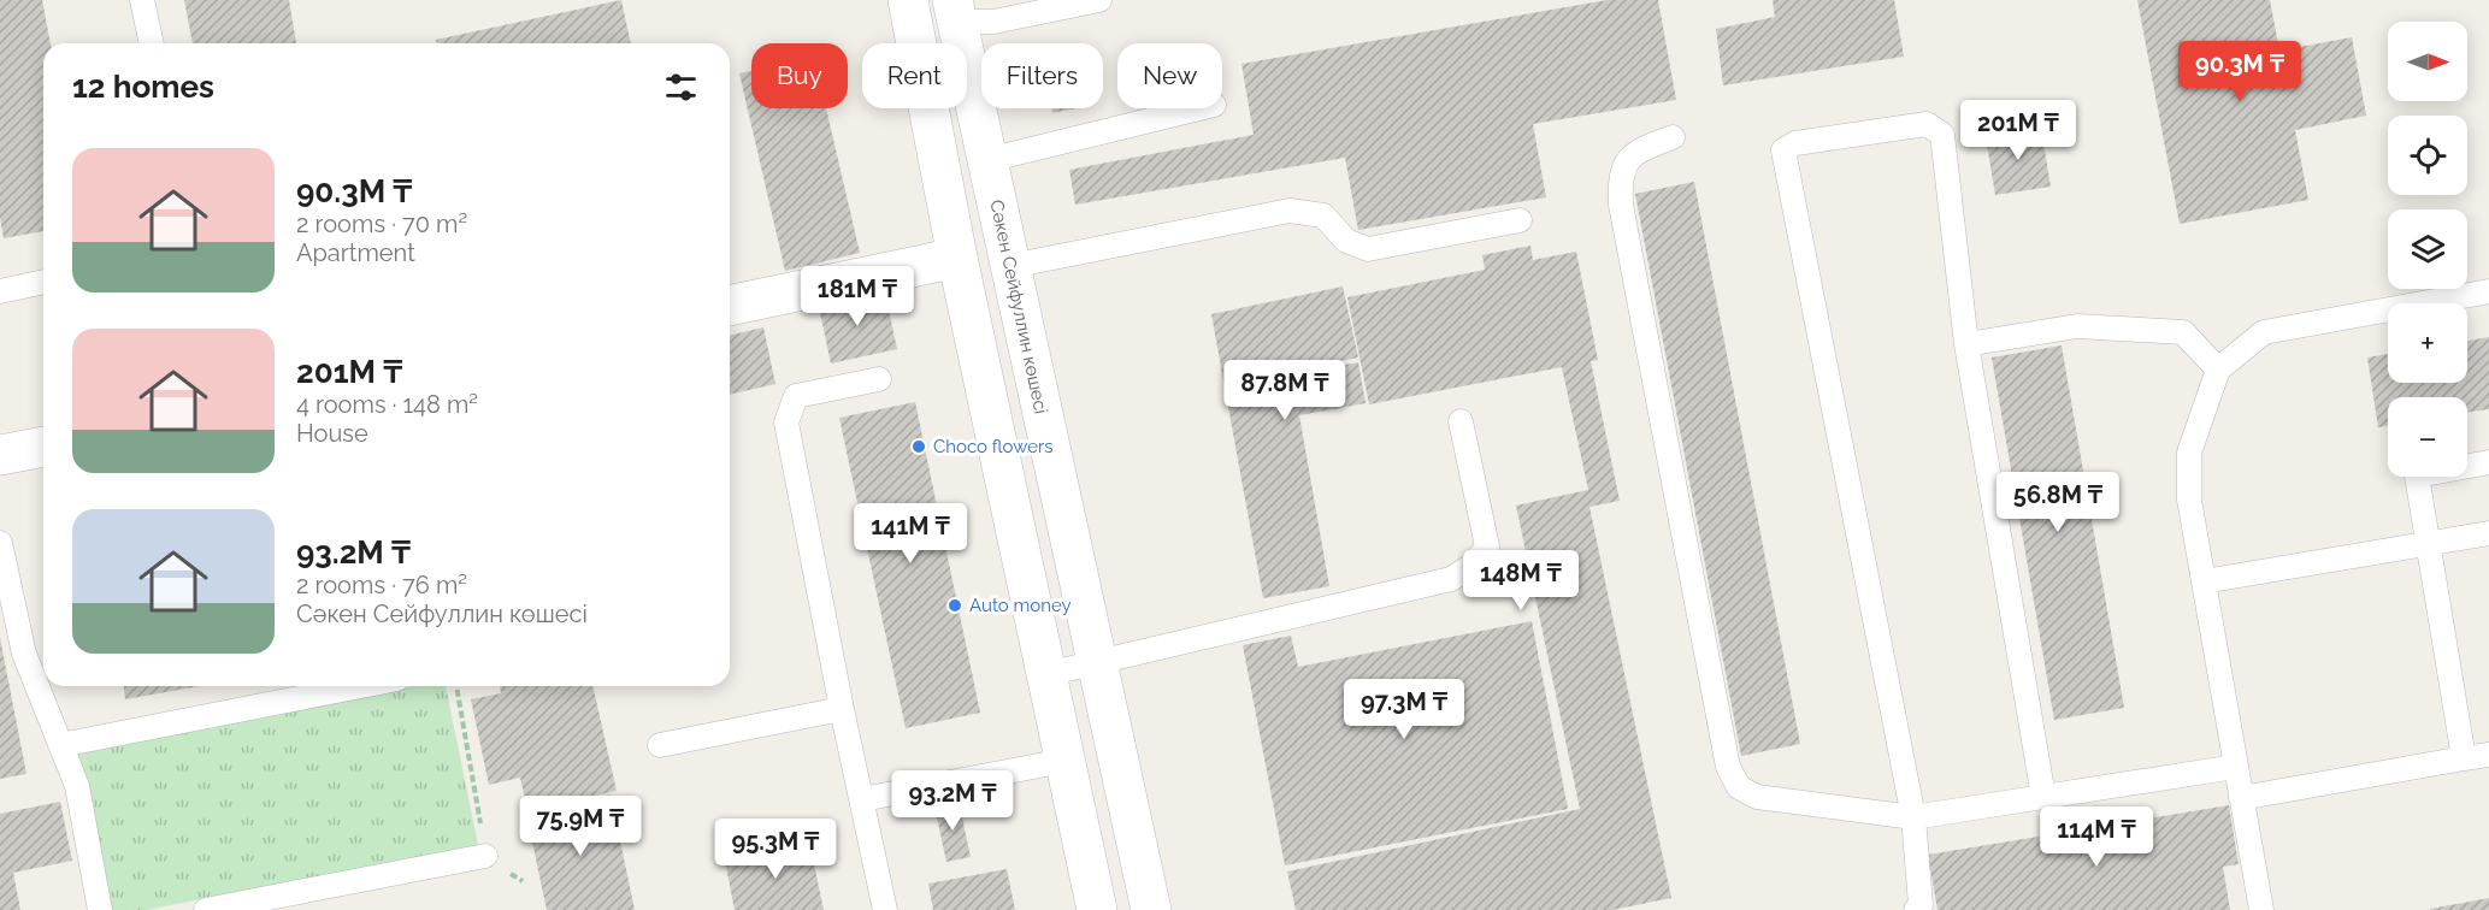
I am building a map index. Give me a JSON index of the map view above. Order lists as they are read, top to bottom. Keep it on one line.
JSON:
{"streets":{"main road":["Сәкен Сейфуллин көшесі"]},"places":["Choco flowers","Auto money"],"north":"right","page":{"map_buttons":["+","−"],"price":["90.3M ₸","201M ₸","181M ₸","87.8M ₸","56.8M ₸","141M ₸","148M ₸","97.3M ₸","93.2M ₸","75.9M ₸","114M ₸","95.3M ₸"],"chip":["Buy","Rent","Filters","New"],"heading":"12 homes","list":[{"name":"90.3M ₸","note":"2 rooms · 70 m² · Apartment"},{"name":"201M ₸","note":"4 rooms · 148 m² · House"},{"name":"93.2M ₸","note":"2 rooms · 76 m² · Сәкен Сейфуллин көшесі"}]}}
